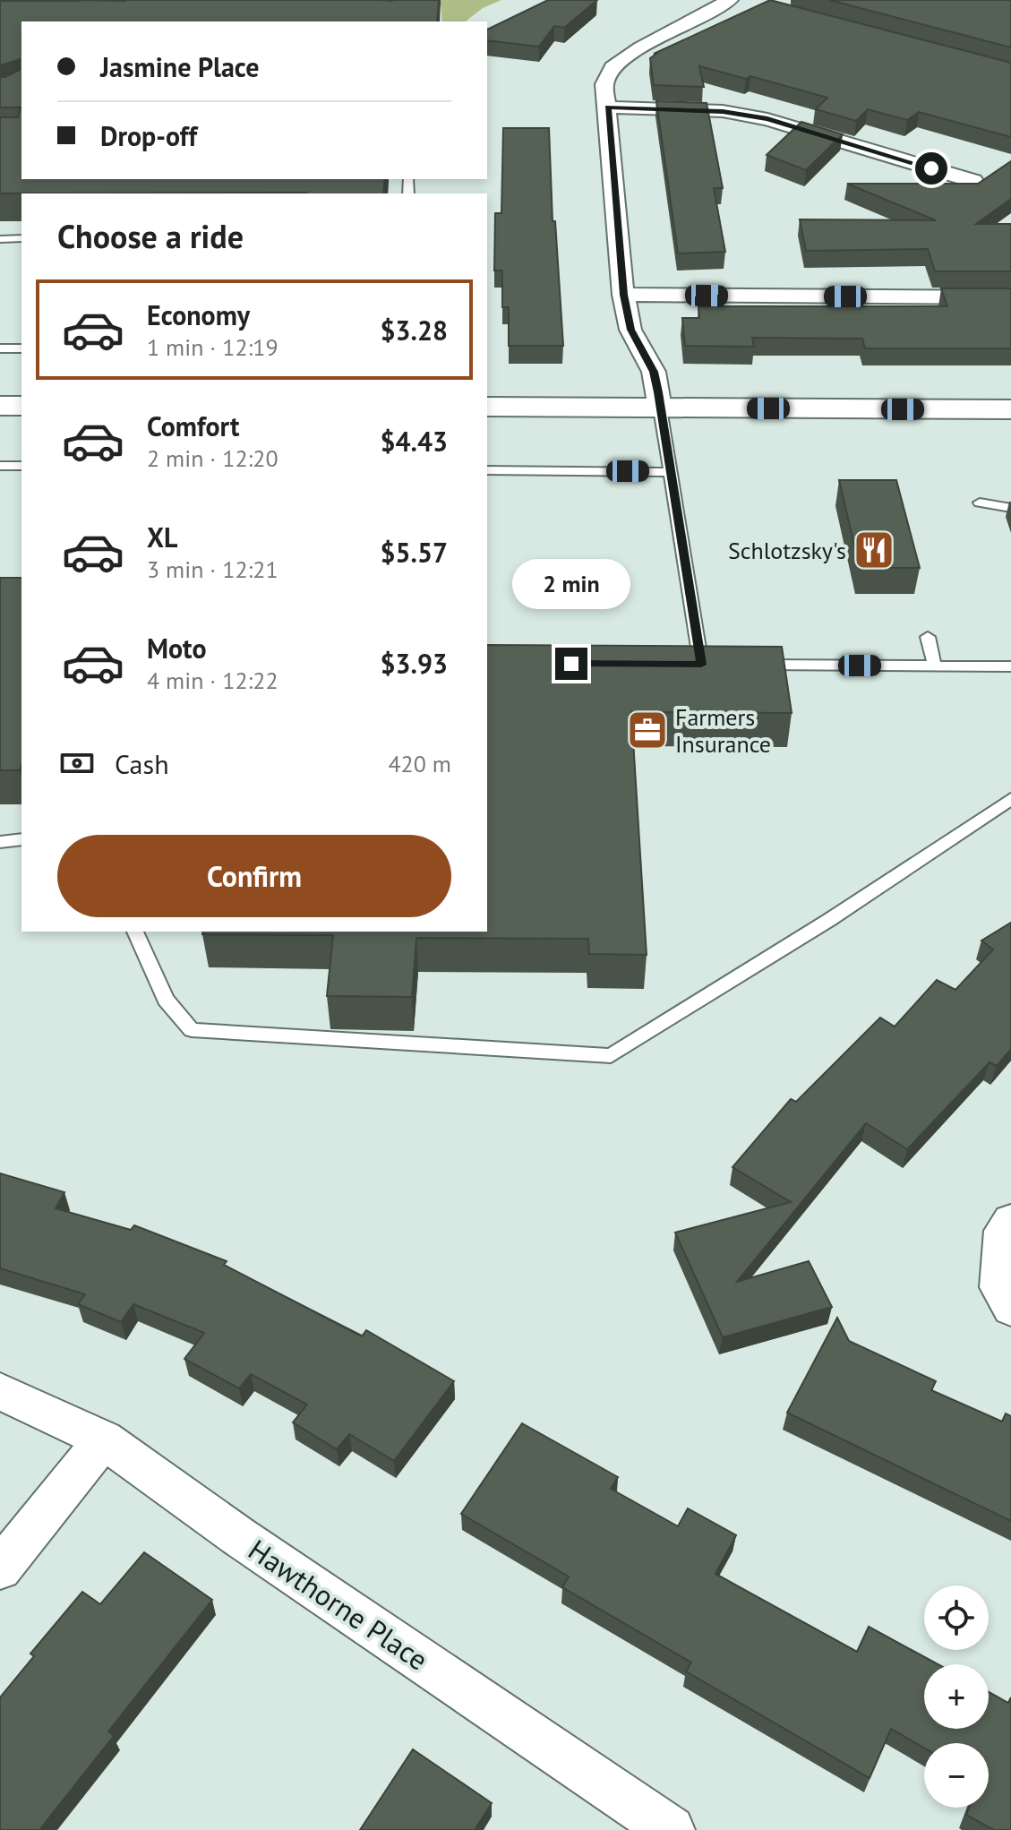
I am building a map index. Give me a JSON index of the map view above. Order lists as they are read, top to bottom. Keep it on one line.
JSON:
{"streets":{"street":["Hawthorne Place"]},"places":{"restaurant":["Schlotzsky's"],"office":["Farmers Insurance"]},"page":{"banner":["Jasmine Place","Drop-off"],"heading":"Choose a ride","list":[{"name":"Economy","note":"1 min · 12:19","value":"$3.28"},{"name":"Comfort","note":"2 min · 12:20","value":"$4.43"},{"name":"XL","note":"3 min · 12:21","value":"$5.57"},{"name":"Moto","note":"4 min · 12:22","value":"$3.93"}],"bubble":"2 min","pay":["Cash","420 m"],"buttons":"Confirm","map_buttons":["+","−"]}}
